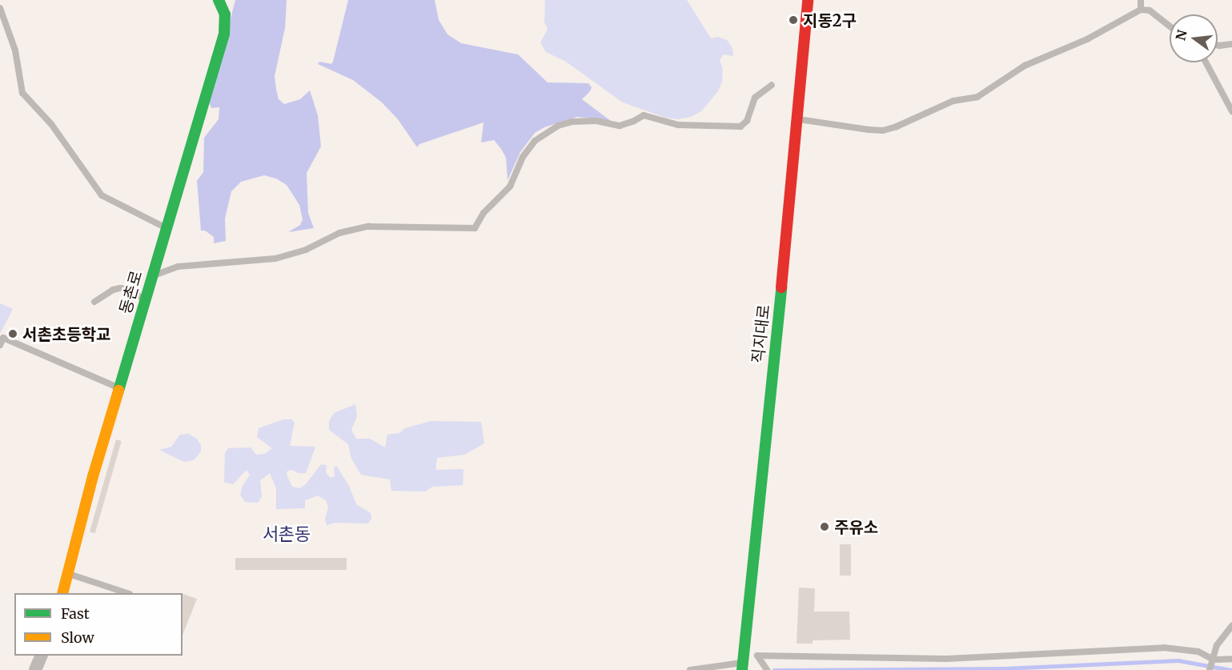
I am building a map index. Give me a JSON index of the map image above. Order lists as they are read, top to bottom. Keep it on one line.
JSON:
{"streets":{"main road":["동촌로","직지대로"]},"districts":["서촌동"],"places":["지동2구","서촌초등학교","주유소"],"legend":["Fast","Slow"],"north":"left"}
